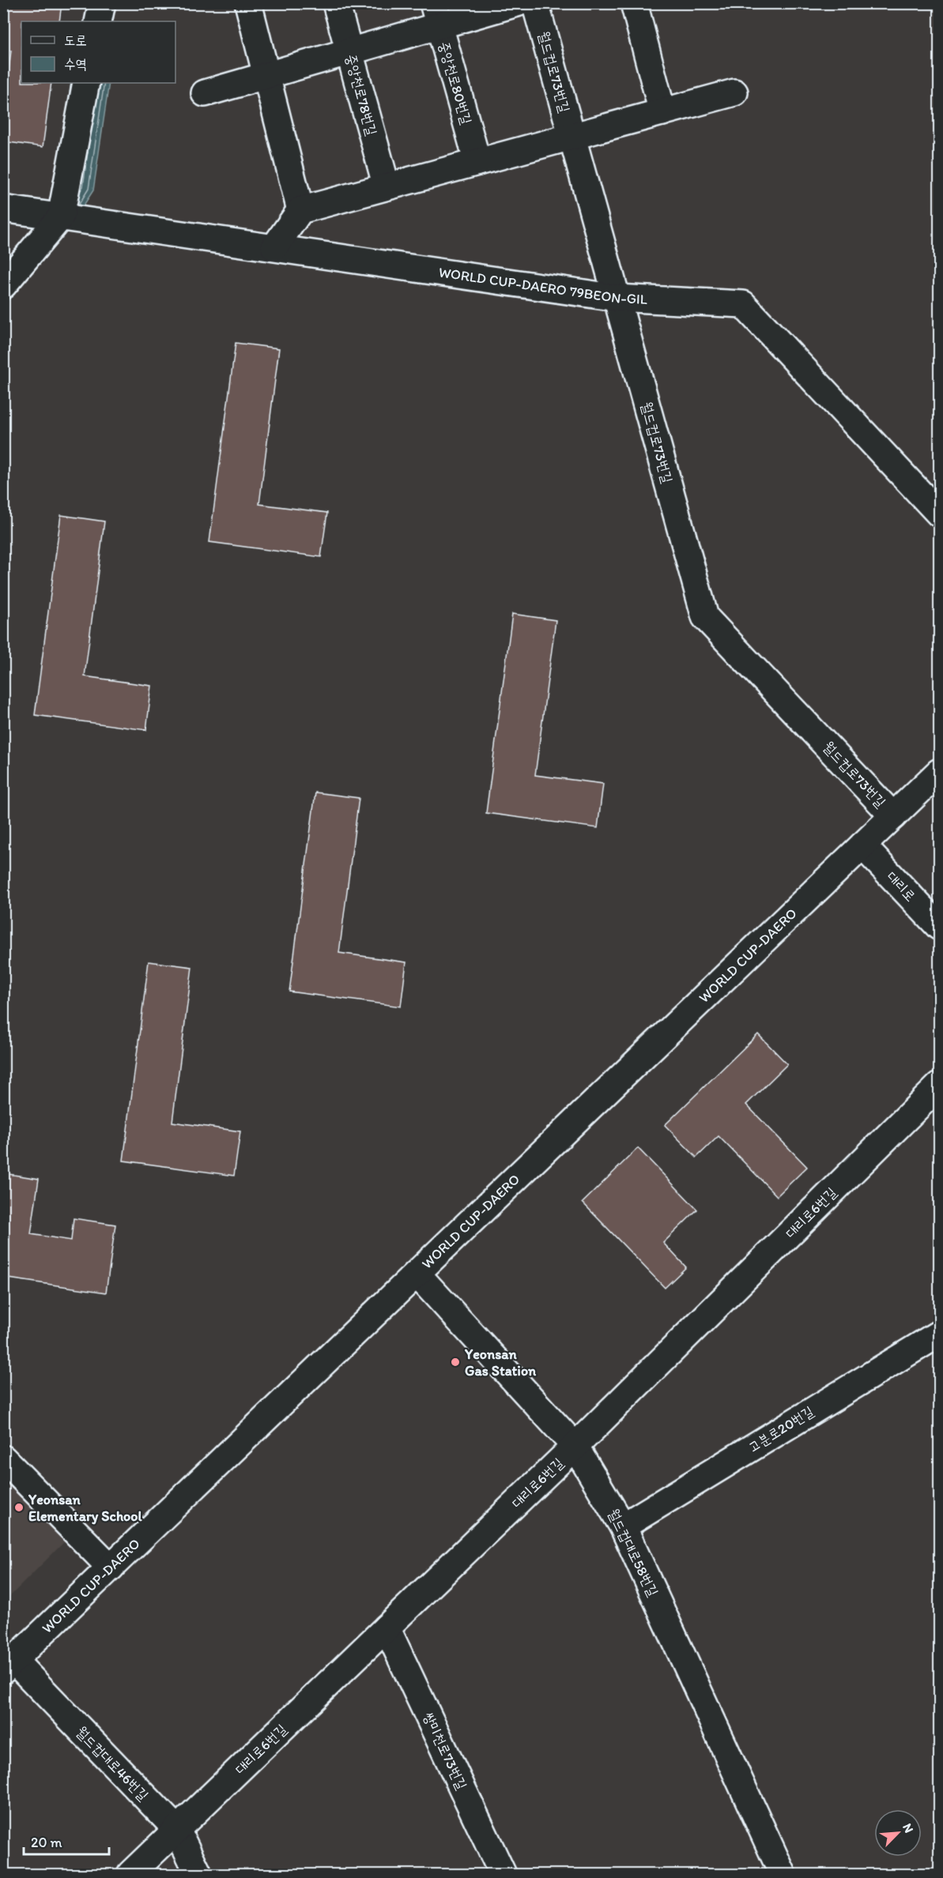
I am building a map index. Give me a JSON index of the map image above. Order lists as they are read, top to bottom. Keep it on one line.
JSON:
{"streets":{"street":["월드컵로73번길","중앙천로80번길","중앙천로78번길","WORLD CUP-DAERO 79BEON-GIL","대리로","WORLD CUP-DAERO","대리로6번길","고분로20번길","월드컵대로58번길","쌍미천로73번길","월드컵대로46번길"]},"crossings":[["월드컵로73번길","WORLD CUP-DAERO 79BEON-GIL"],["월드컵로73번길","WORLD CUP-DAERO"],["대리로","WORLD CUP-DAERO"],["WORLD CUP-DAERO","월드컵대로58번길"],["WORLD CUP-DAERO","월드컵대로46번길"],["대리로6번길","월드컵대로58번길"],["대리로6번길","쌍미천로73번길"],["대리로6번길","월드컵대로46번길"],["고분로20번길","월드컵대로58번길"]],"places":["Yeonsan Gas Station","Yeonsan Elementary School"],"legend":["도로","수역"],"scale_bar":"20 m","north":"top right"}
